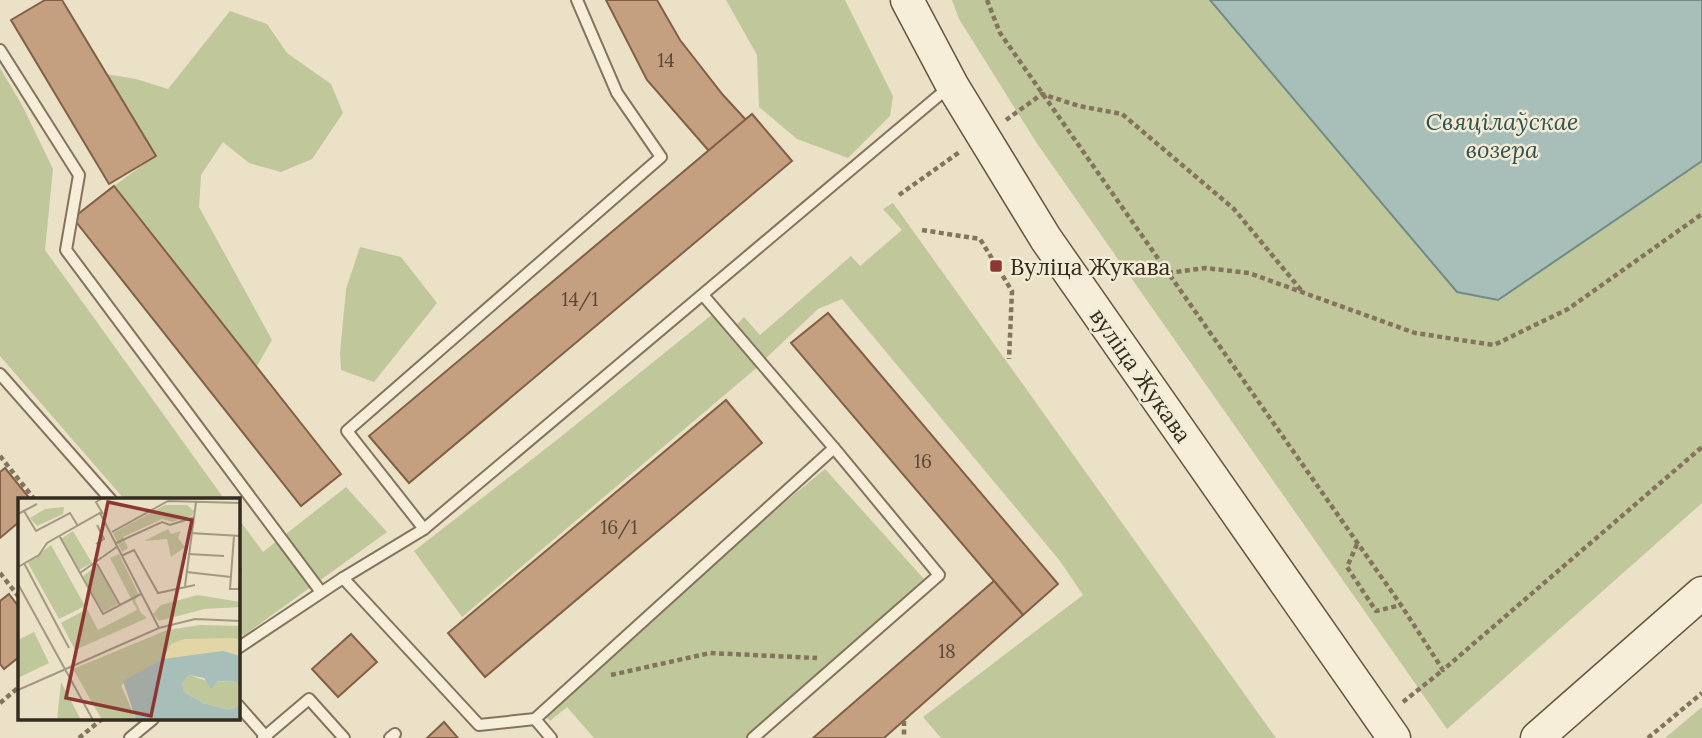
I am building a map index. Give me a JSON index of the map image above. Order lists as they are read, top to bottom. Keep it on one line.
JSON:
{"streets":{"street":["вуліца Жукава"]},"water":["Свяцілаўскае возера"],"places":{"transit":["Вуліца Жукава"]},"house_numbers":["14","14/1","16","16/1","18"]}
